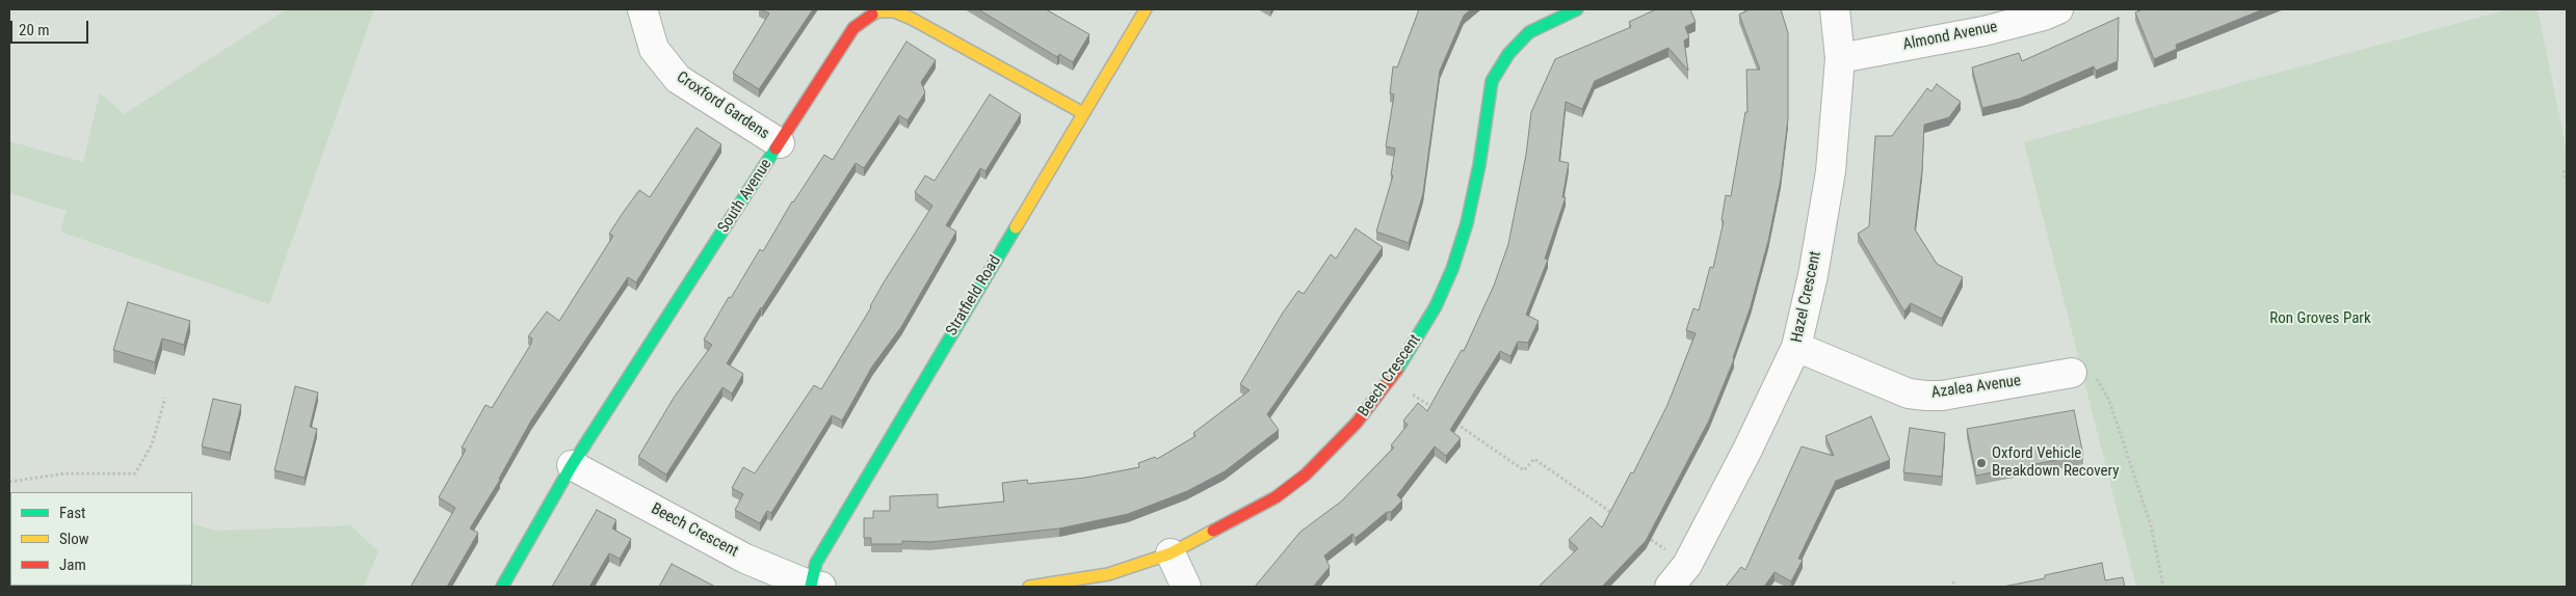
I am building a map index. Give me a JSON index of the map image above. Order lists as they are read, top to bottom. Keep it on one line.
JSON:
{"streets":{"street":["Almond Avenue","Croxford Gardens","South Avenue","Stratfield Road","Hazel Crescent","Beech Crescent","Azalea Avenue"]},"crossings":[["Almond Avenue","Hazel Crescent"],["Croxford Gardens","South Avenue"],["South Avenue","Stratfield Road"],["South Avenue","Beech Crescent"],["Stratfield Road","Beech Crescent"],["Hazel Crescent","Azalea Avenue"]],"parks":["Ron Groves Park"],"places":["Oxford Vehicle Breakdown Recovery"],"legend":["Fast","Slow","Jam"],"scale_bar":"20 m"}
